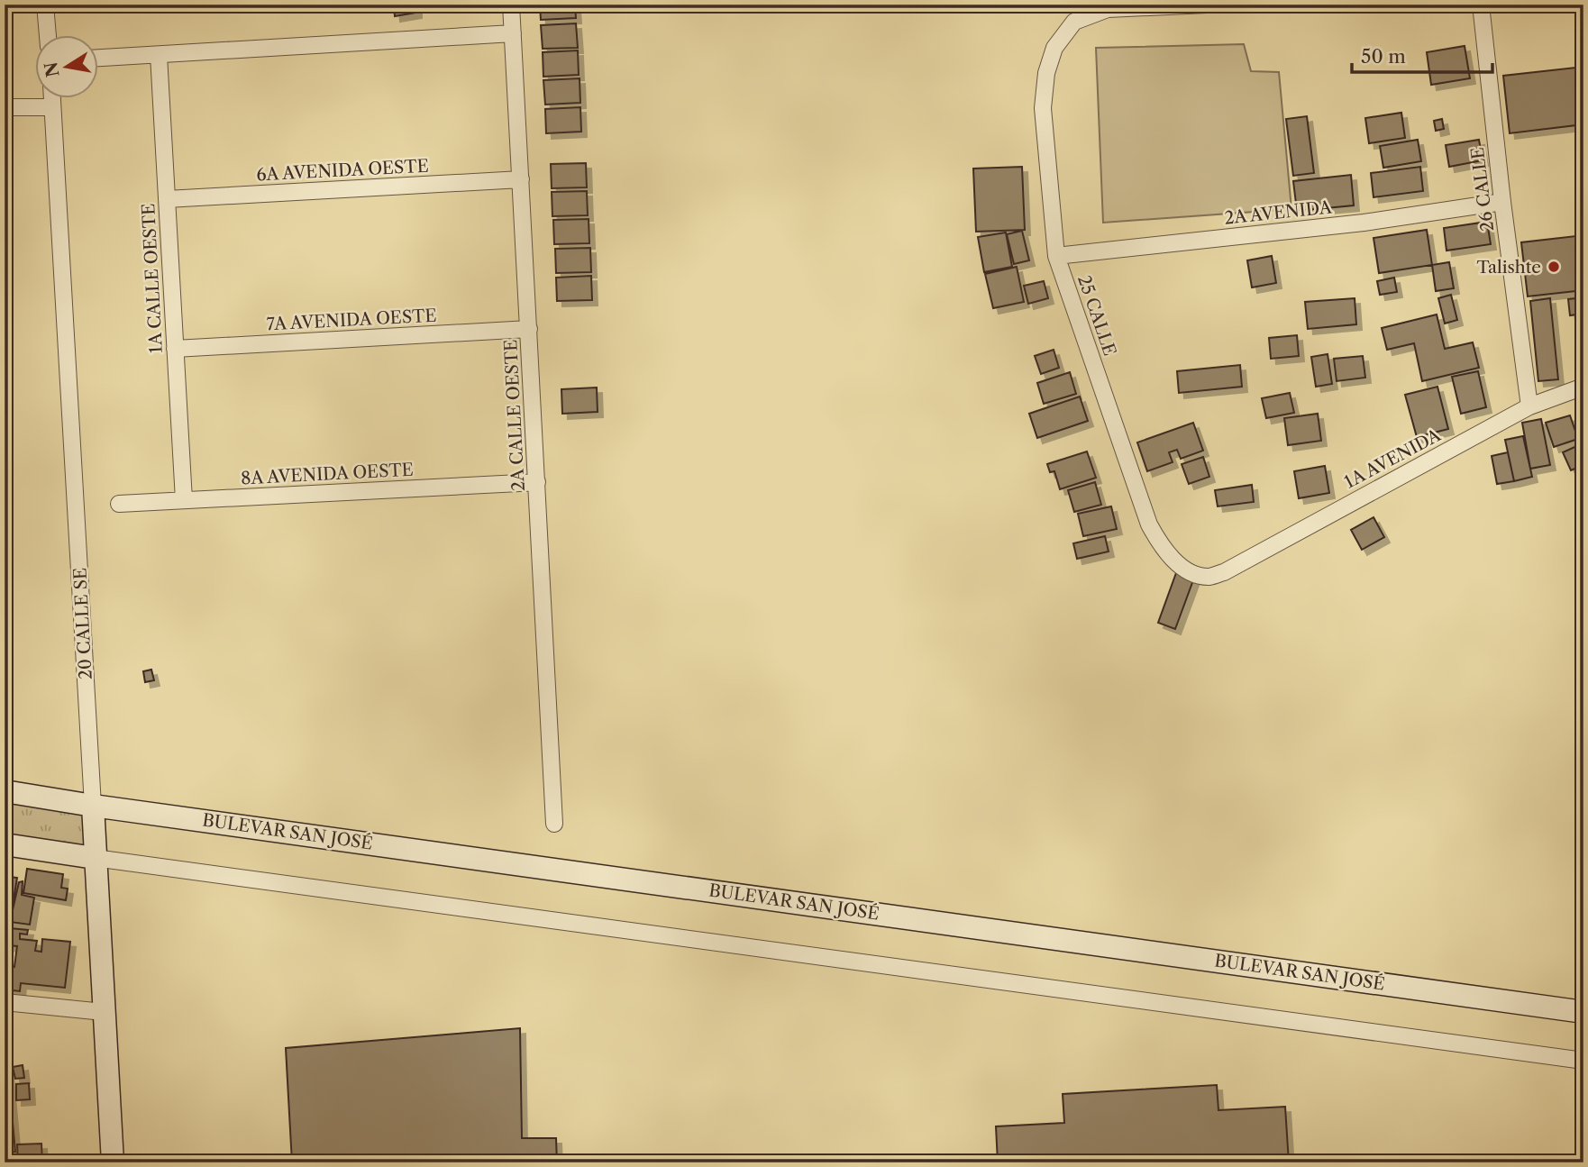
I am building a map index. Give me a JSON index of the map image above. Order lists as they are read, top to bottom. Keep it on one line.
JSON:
{"streets":{"street":["6A AVENIDA OESTE","26 CALLE","2A AVENIDA","1A CALLE OESTE","25 CALLE","7A AVENIDA OESTE","2A CALLE OESTE","1A AVENIDA","8A AVENIDA OESTE","20 CALLE SE","BULEVAR SAN JOSÉ"]},"crossings":[["6A AVENIDA OESTE","1A CALLE OESTE"],["6A AVENIDA OESTE","2A CALLE OESTE"],["26 CALLE","2A AVENIDA"],["26 CALLE","1A AVENIDA"],["2A AVENIDA","25 CALLE"],["1A CALLE OESTE","7A AVENIDA OESTE"],["1A CALLE OESTE","8A AVENIDA OESTE"],["25 CALLE","1A AVENIDA"],["7A AVENIDA OESTE","2A CALLE OESTE"],["2A CALLE OESTE","8A AVENIDA OESTE"],["20 CALLE SE","BULEVAR SAN JOSÉ"]],"places":["Talishte"],"scale_bar":"50 m","north":"left"}
